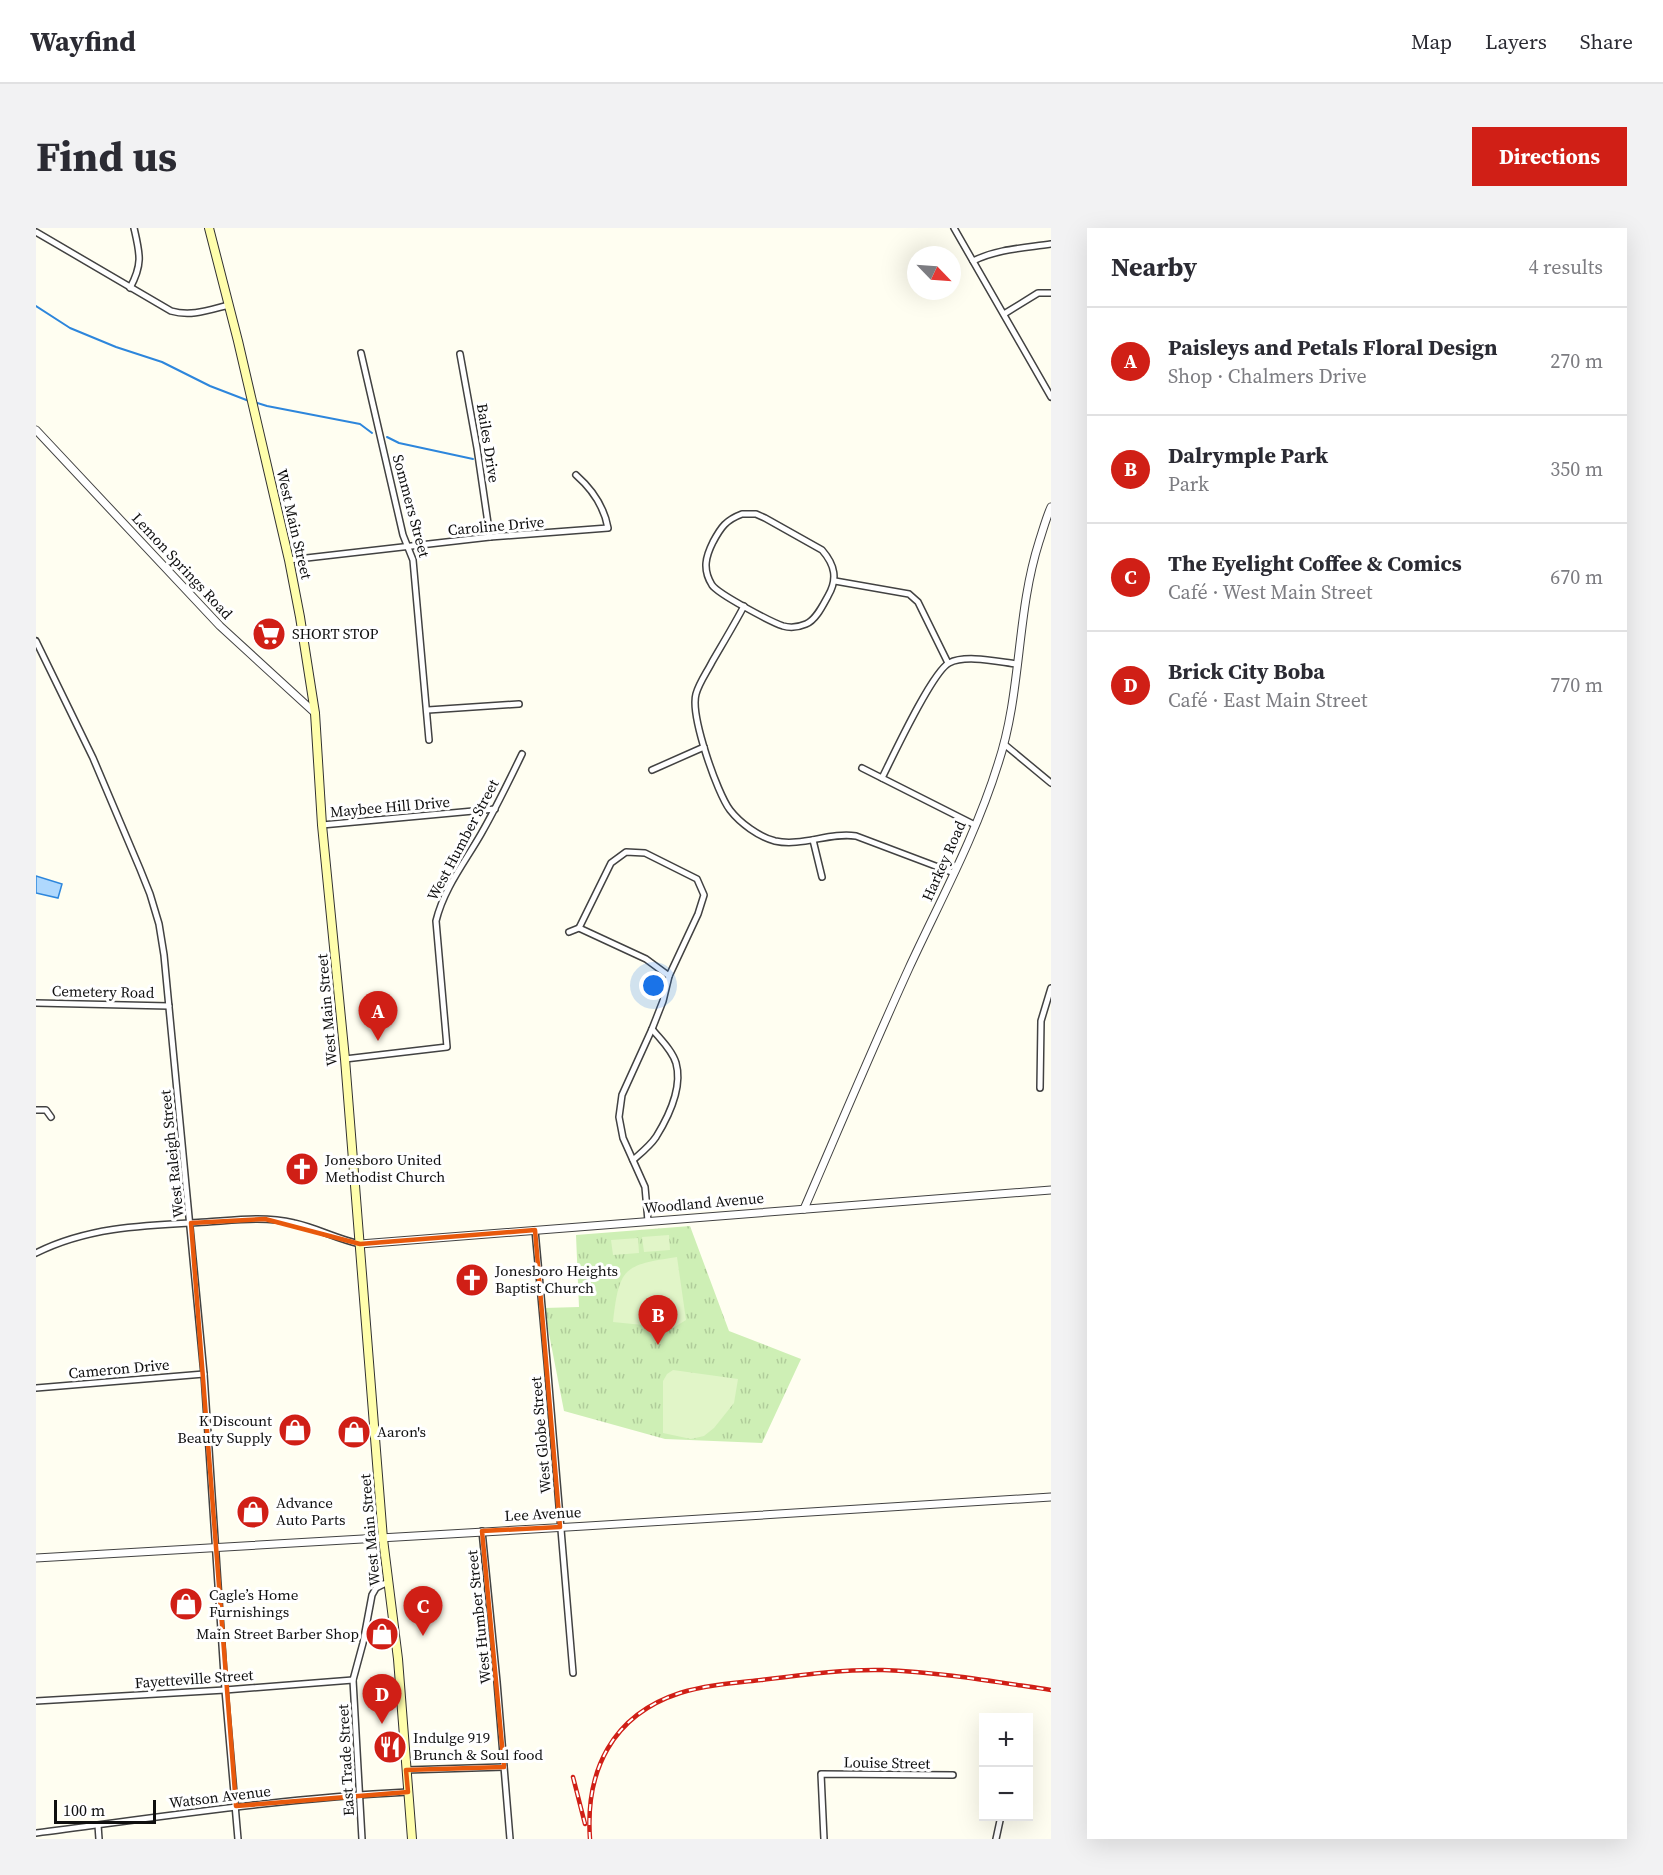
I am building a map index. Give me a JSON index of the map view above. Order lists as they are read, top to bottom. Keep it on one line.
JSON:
{"streets":{"main road":["West Main Street"],"street":["Bailes Drive","Sommers Street","Caroline Drive","Lemon Springs Road","Maybee Hill Drive","West Humber Street","Harkey Road","Cemetery Road","West Raleigh Street","Woodland Avenue","Cameron Drive","West Globe Street","Lee Avenue","Fayetteville Street","East Trade Street","Louise Street","Watson Avenue"]},"crossings":[["Bailes Drive","Caroline Drive"],["Sommers Street","Caroline Drive"],["West Main Street","Caroline Drive"],["West Main Street","Lemon Springs Road"],["West Main Street","Maybee Hill Drive"],["West Main Street","West Humber Street"],["West Main Street","Woodland Avenue"],["West Main Street","Lee Avenue"],["West Main Street","East Trade Street"],["West Main Street","Watson Avenue"],["Maybee Hill Drive","West Humber Street"],["West Humber Street","Lee Avenue"],["Harkey Road","Woodland Avenue"],["Cemetery Road","West Raleigh Street"],["West Raleigh Street","Cameron Drive"],["West Raleigh Street","Lee Avenue"],["West Raleigh Street","Fayetteville Street"],["West Raleigh Street","Watson Avenue"],["Woodland Avenue","West Globe Street"],["West Globe Street","Lee Avenue"],["Fayetteville Street","East Trade Street"],["East Trade Street","Watson Avenue"]],"places":{"supermarket":["SHORT STOP"],"church":["Jonesboro United Methodist Church","Jonesboro Heights Baptist Church"],"shop":["K Discount Beauty Supply","Aaron's","Advance Auto Parts","Cagle’s Home Furnishings","Main Street Barber Shop"],"restaurant":["Indulge 919 Brunch & Soul food"]},"scale_bar":"100 m","north":"bottom right","page":{"header":"Wayfind","nav":["Map","Layers","Share"],"title":"Find us","buttons":"Directions","heading":["Nearby","4 results"],"list":[{"mark":"A","name":"Paisleys and Petals Floral Design","note":"Shop · Chalmers Drive","value":"270 m"},{"mark":"B","name":"Dalrymple Park","note":"Park","value":"350 m"},{"mark":"C","name":"The Eyelight Coffee & Comics","note":"Café · West Main Street","value":"670 m"},{"mark":"D","name":"Brick City Boba","note":"Café · East Main Street","value":"770 m"}],"pins":["A","B","C","D"],"map_buttons":["+","−"],"scale":"100 m"}}
